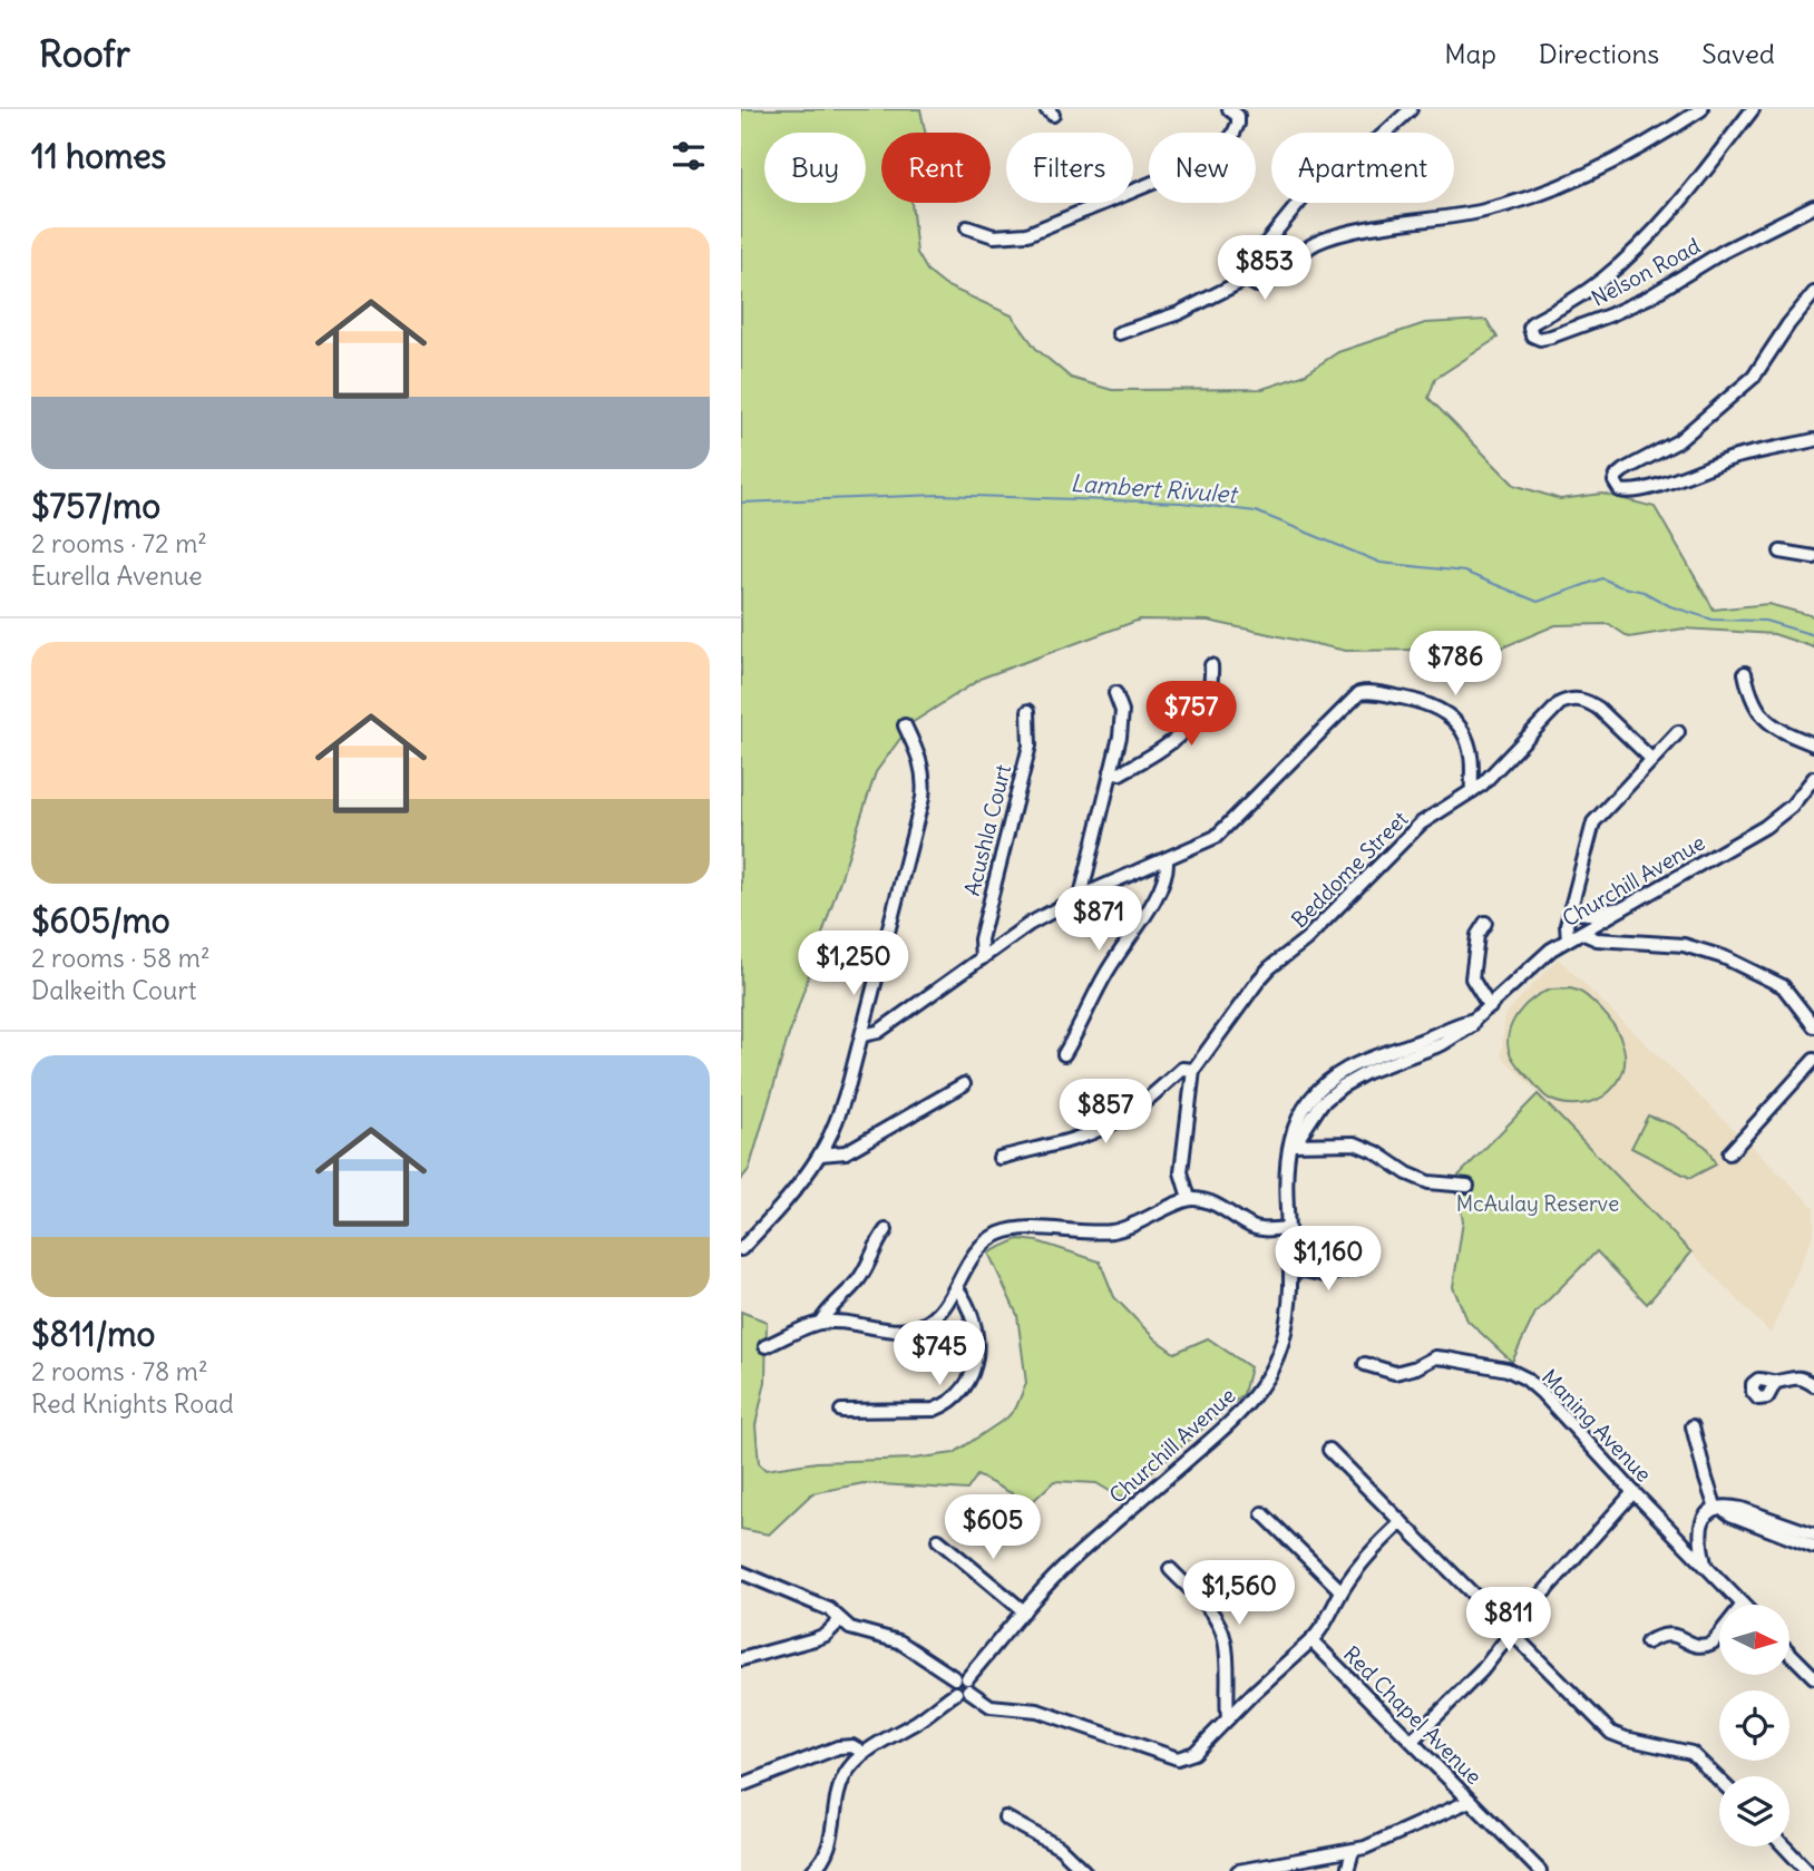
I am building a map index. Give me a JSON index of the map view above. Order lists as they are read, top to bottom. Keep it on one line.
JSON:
{"streets":{"street":["Nelson Road","Acushla Court","Beddome Street","Churchill Avenue","Maning Avenue","Red Chapel Avenue"]},"water":["Lambert Rivulet"],"parks":["McAulay Reserve"],"north":"right","page":{"header":"Roofr","nav":["Map","Directions","Saved"],"heading":"11 homes","chip":["Buy","Rent","Filters","New","Apartment"],"list":[{"name":"$757/mo","note":"2 rooms · 72 m² · Eurella Avenue"},{"name":"$605/mo","note":"2 rooms · 58 m² · Dalkeith Court"},{"name":"$811/mo","note":"2 rooms · 78 m² · Red Knights Road"}],"price":["$853","$786","$757","$871","$1,250","$857","$1,160","$745","$605","$1,560","$811"]}}
